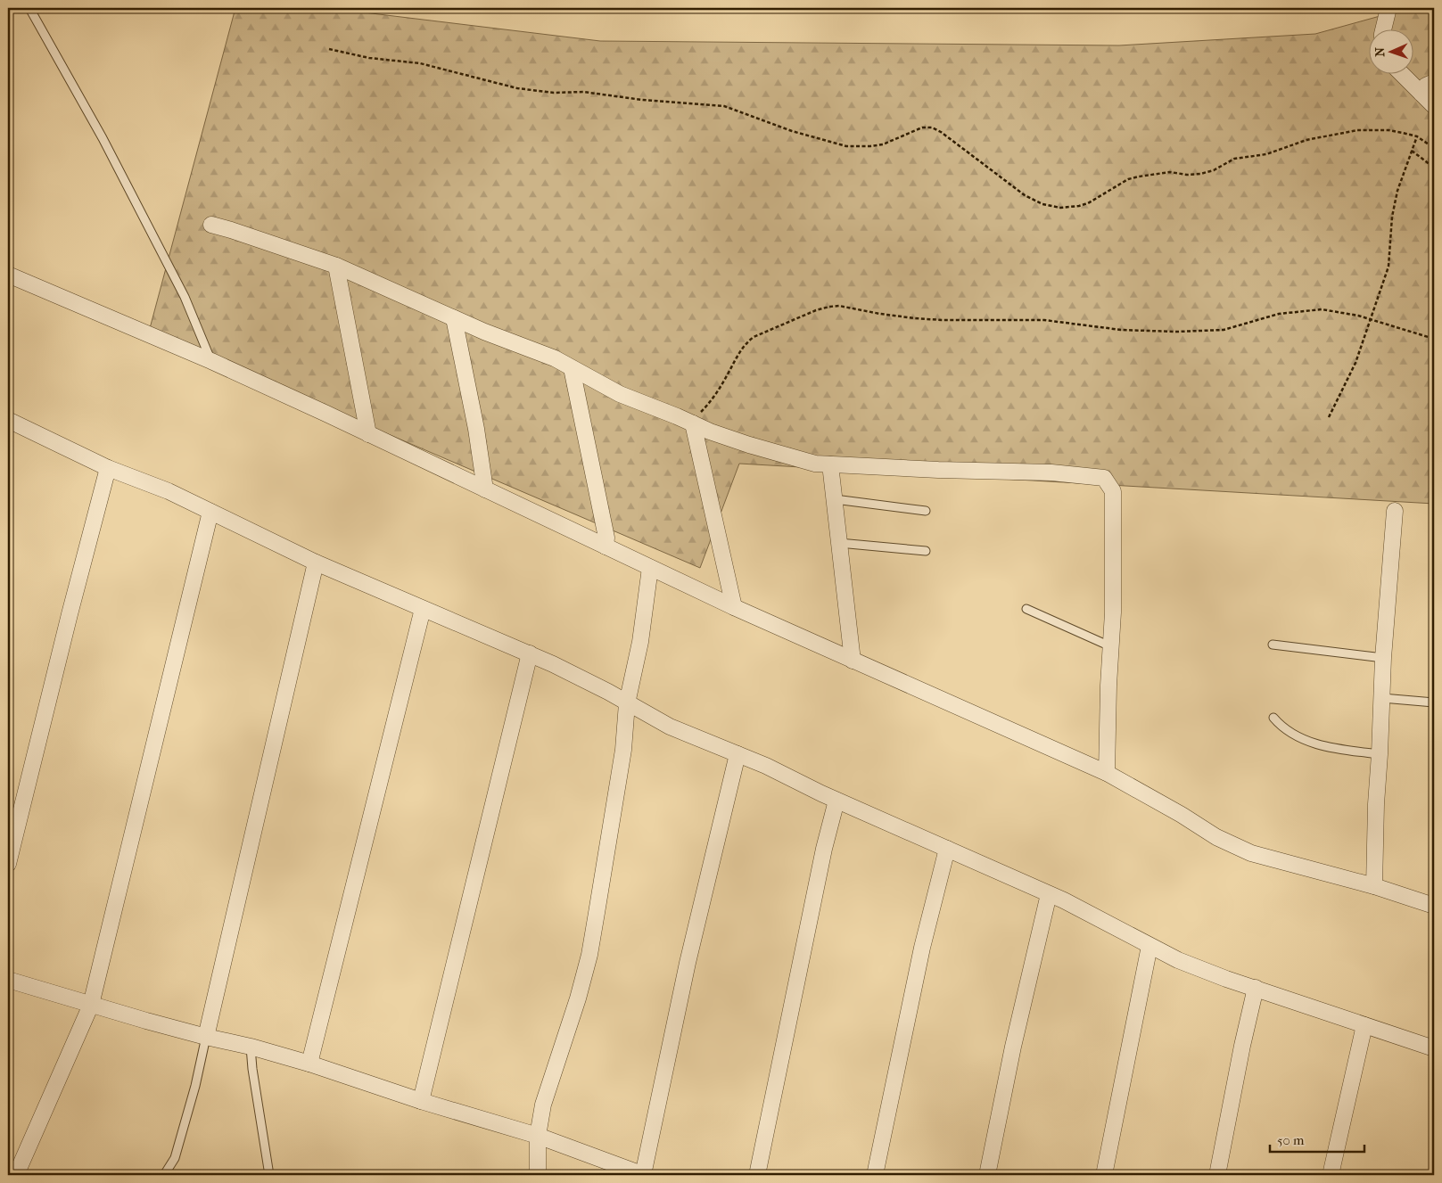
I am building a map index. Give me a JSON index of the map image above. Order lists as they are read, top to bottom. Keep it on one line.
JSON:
{"scale_bar":"50 m","north":"left"}
